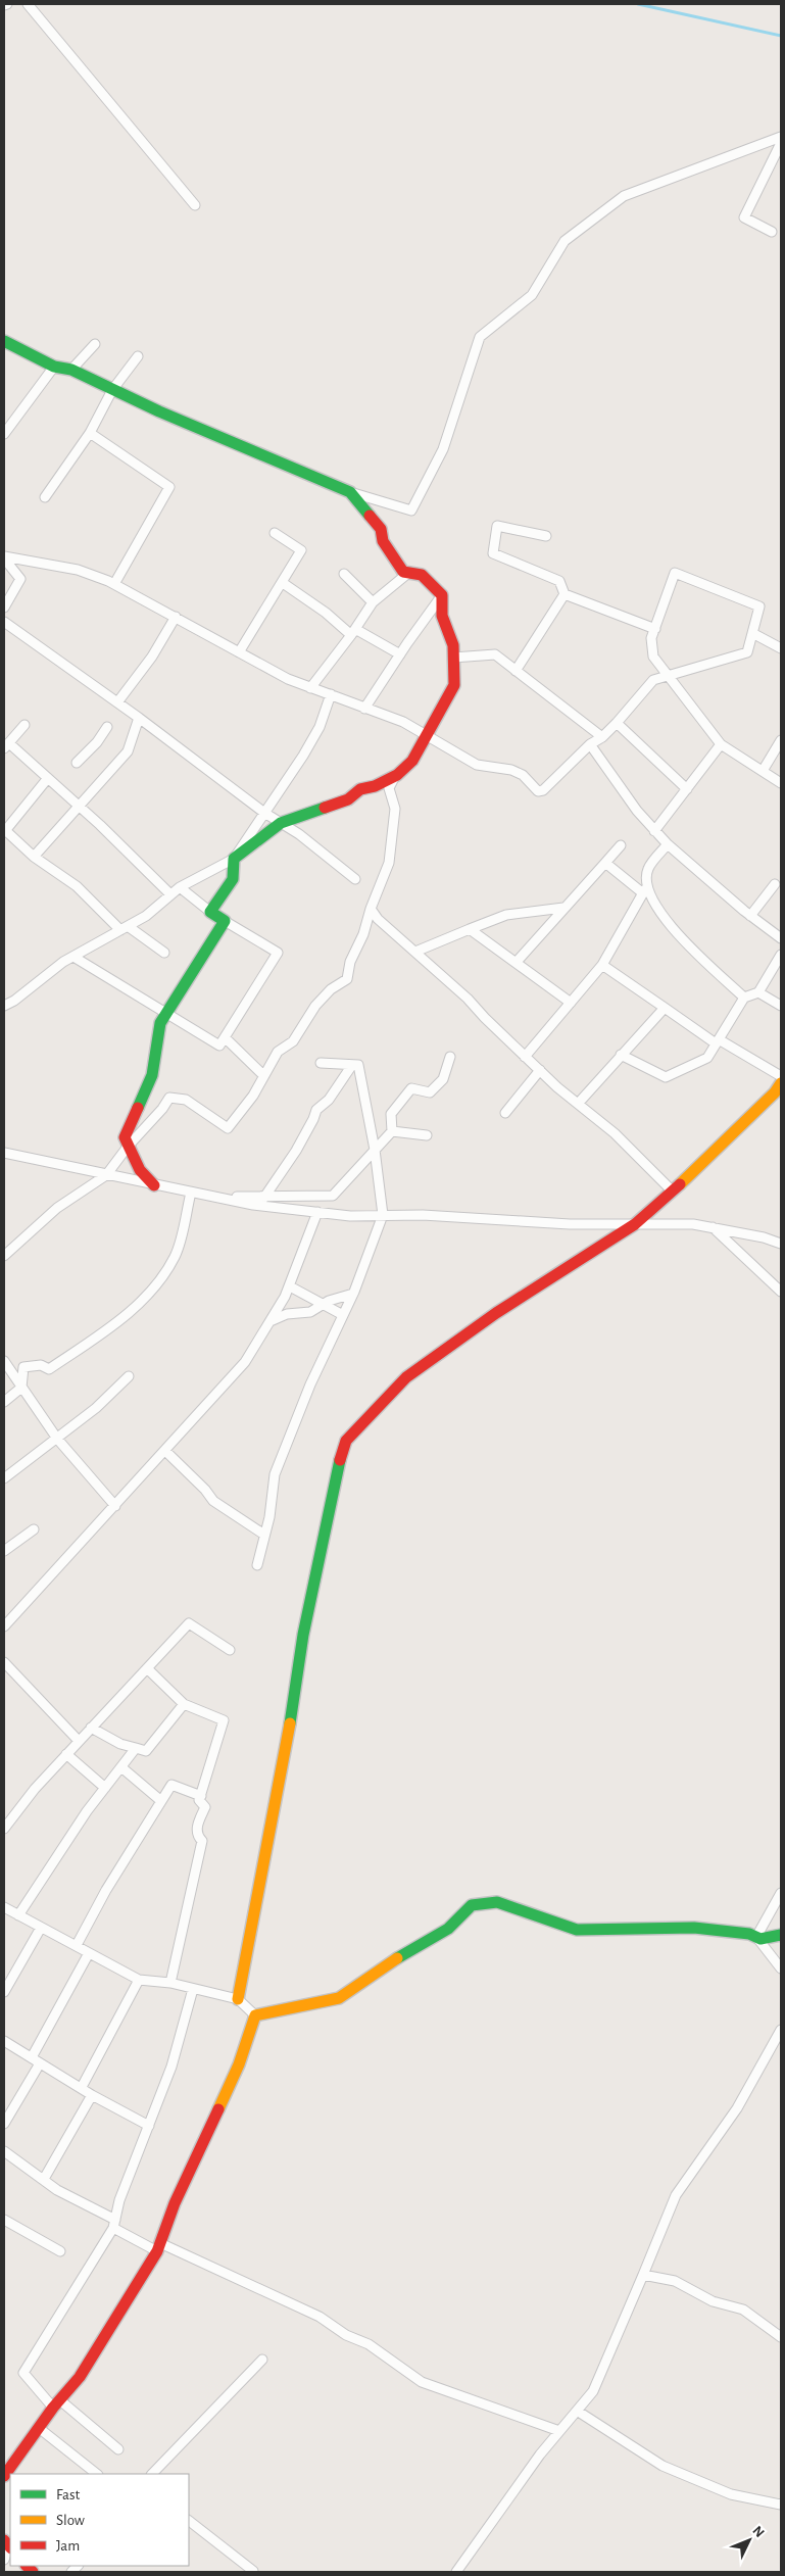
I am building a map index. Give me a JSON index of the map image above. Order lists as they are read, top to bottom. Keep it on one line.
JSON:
{"legend":["Fast","Slow","Jam"],"north":"top right"}
